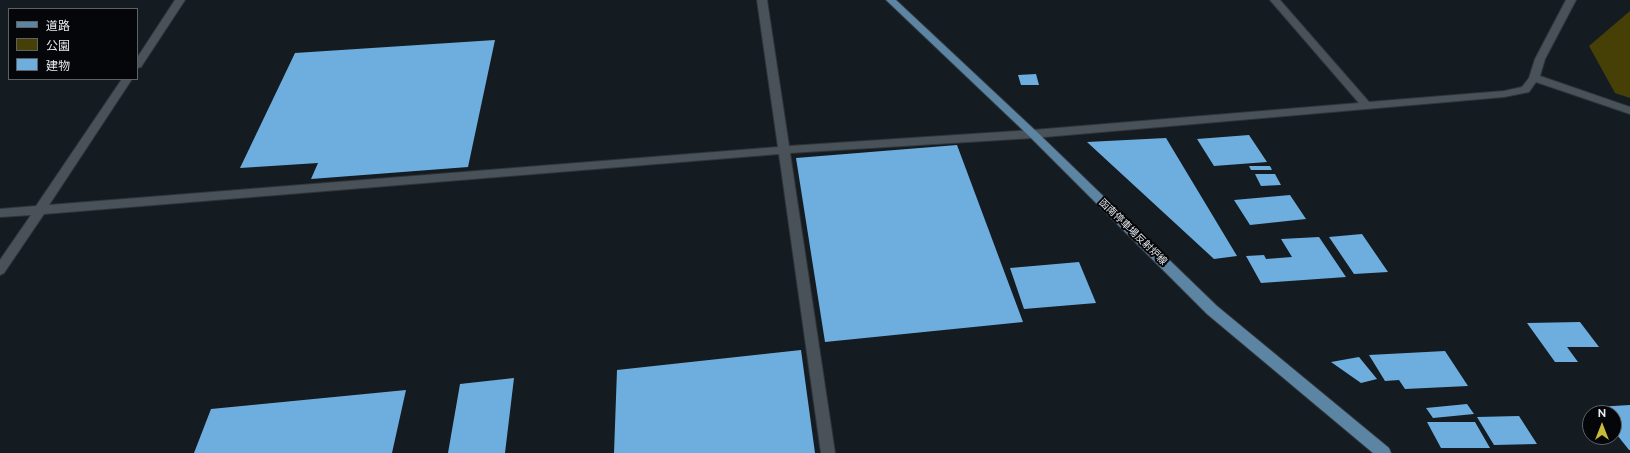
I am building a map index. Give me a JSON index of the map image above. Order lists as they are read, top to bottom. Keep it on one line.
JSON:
{"streets":{"main road":["函南停車場反射炉線"]},"legend":["道路","公園","建物"],"north":"top"}
